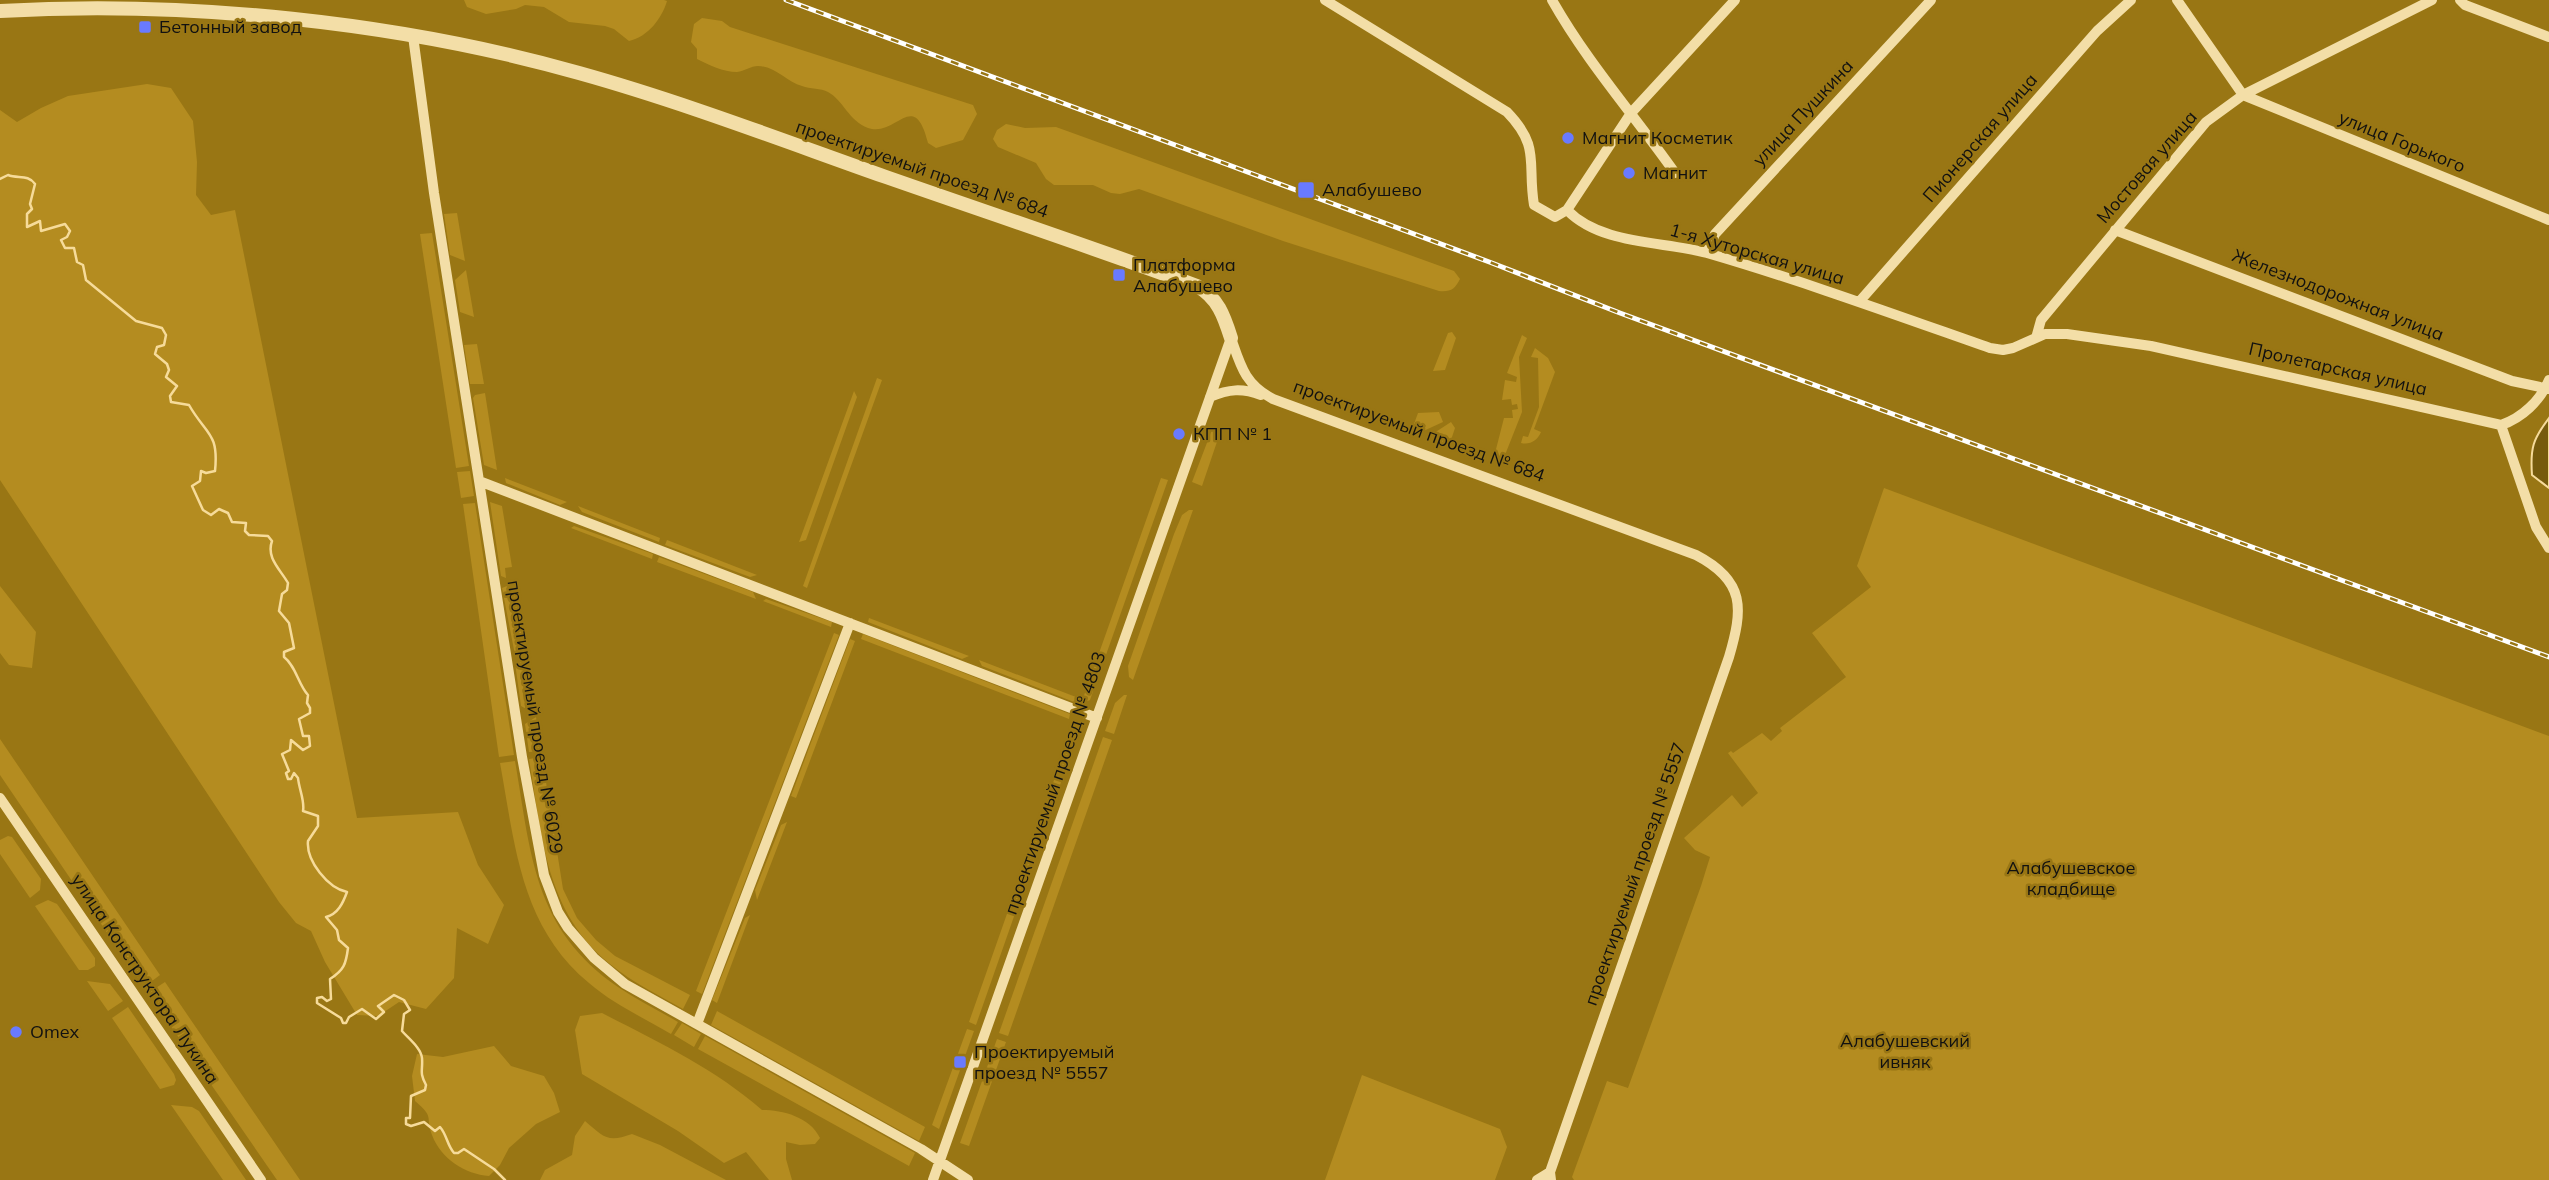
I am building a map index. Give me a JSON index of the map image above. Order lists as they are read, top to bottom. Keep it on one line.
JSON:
{"streets":{"street":["улица Пушкина","Пионерская улица","улица Горького","Мостовая улица","проектируемый проезд № 684","1-я Хуторская улица","Железнодорожная улица","Пролетарская улица","проектируемый проезд № 6029","проектируемый проезд № 4803","проектируемый проезд № 5557","улица Конструктора Лукина"]},"crossings":[["улица Пушкина","1-я Хуторская улица"],["Пионерская улица","1-я Хуторская улица"],["улица Горького","Мостовая улица"],["Мостовая улица","1-я Хуторская улица"],["Мостовая улица","Железнодорожная улица"],["Мостовая улица","Пролетарская улица"],["проектируемый проезд № 684","проектируемый проезд № 6029"],["проектируемый проезд № 684","проектируемый проезд № 4803"],["проектируемый проезд № 684","проектируемый проезд № 5557"],["1-я Хуторская улица","Пролетарская улица"],["проектируемый проезд № 6029","проектируемый проезд № 4803"]],"parks":["Алабушевское кладбище","Алабушевский ивняк"],"places":{"transit":["Бетонный завод","Алабушево","Платформа Алабушево","Проектируемый проезд № 5557"],"other":["Магнит Косметик","Магнит","КПП № 1","Omex"]}}
